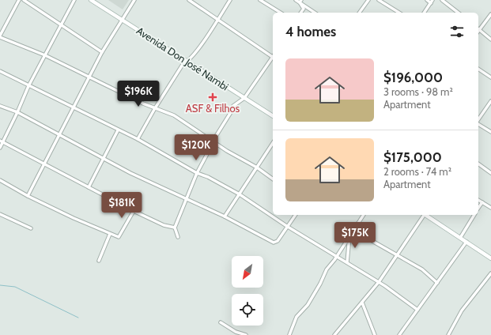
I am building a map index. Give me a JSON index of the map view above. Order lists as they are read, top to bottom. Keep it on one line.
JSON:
{"streets":{"street":["Avenida Don José Nambi"]},"places":{"health":["ASF & Filhos"]},"north":"bottom left","page":{"heading":"4 homes","list":[{"name":"$196,000","note":"3 rooms · 98 m² · Apartment"},{"name":"$175,000","note":"2 rooms · 74 m² · Apartment"}],"price":["$196K","$120K","$181K","$175K"]}}
